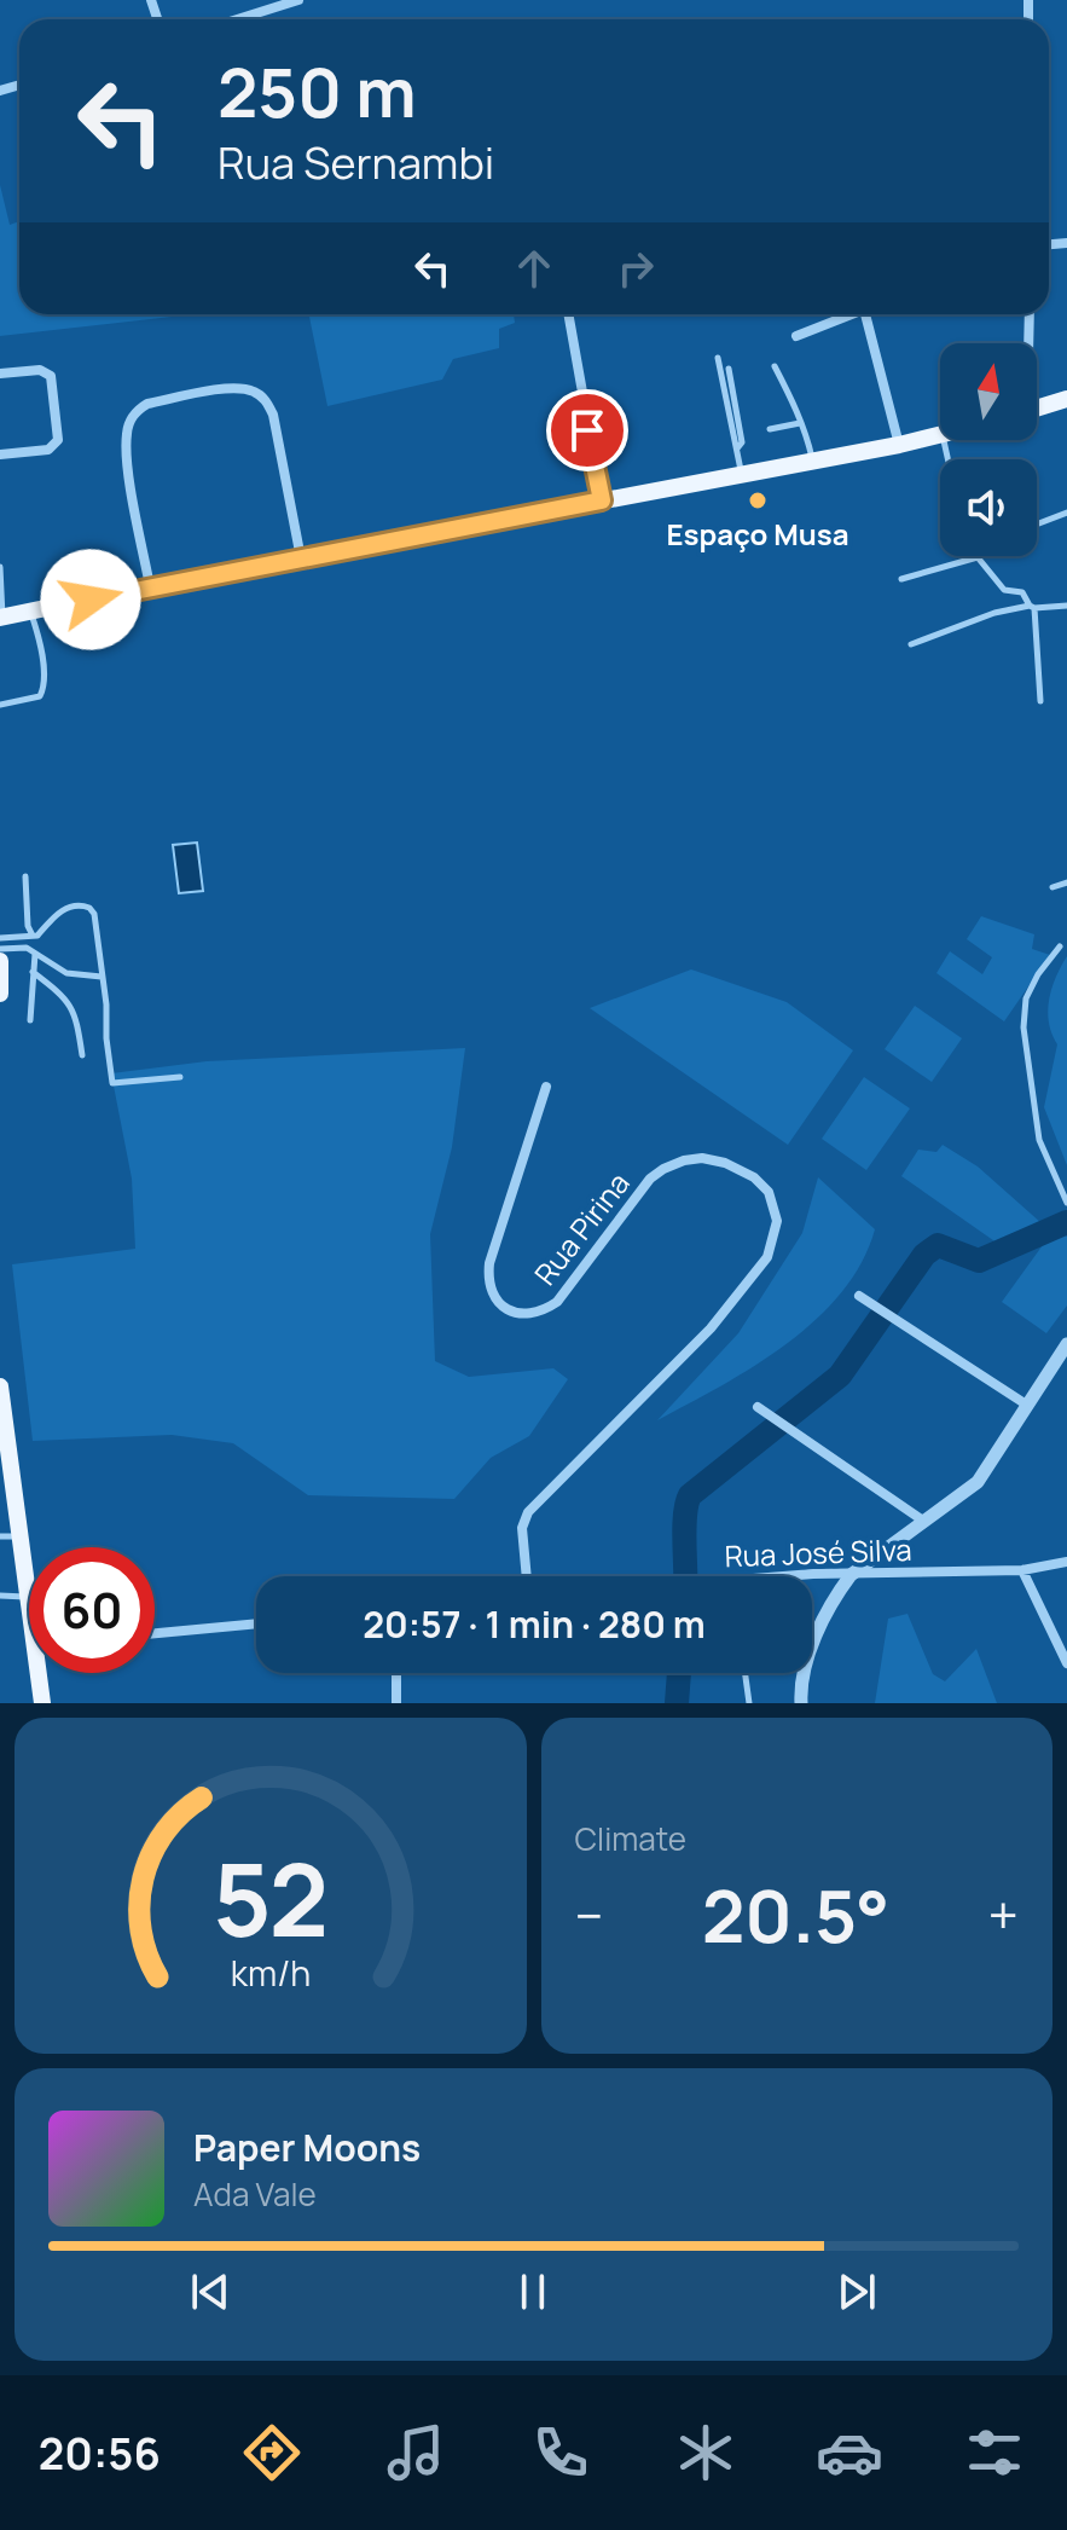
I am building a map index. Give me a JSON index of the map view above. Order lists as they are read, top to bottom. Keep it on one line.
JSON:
{"streets":{"street":["Rua Pirina","Rua José Silva"]},"places":["Espaço Musa"],"north":"top","page":{"turn":["250 m","Rua Sernambi"],"limit":"60","trip":"20:57 · 1 min · 280 m","tile":"Climate","heat":["−","20.5°","+"],"song":["Paper Moons","Ada Vale"],"tabs":"20:56","gauge":["52","km/h"]}}
